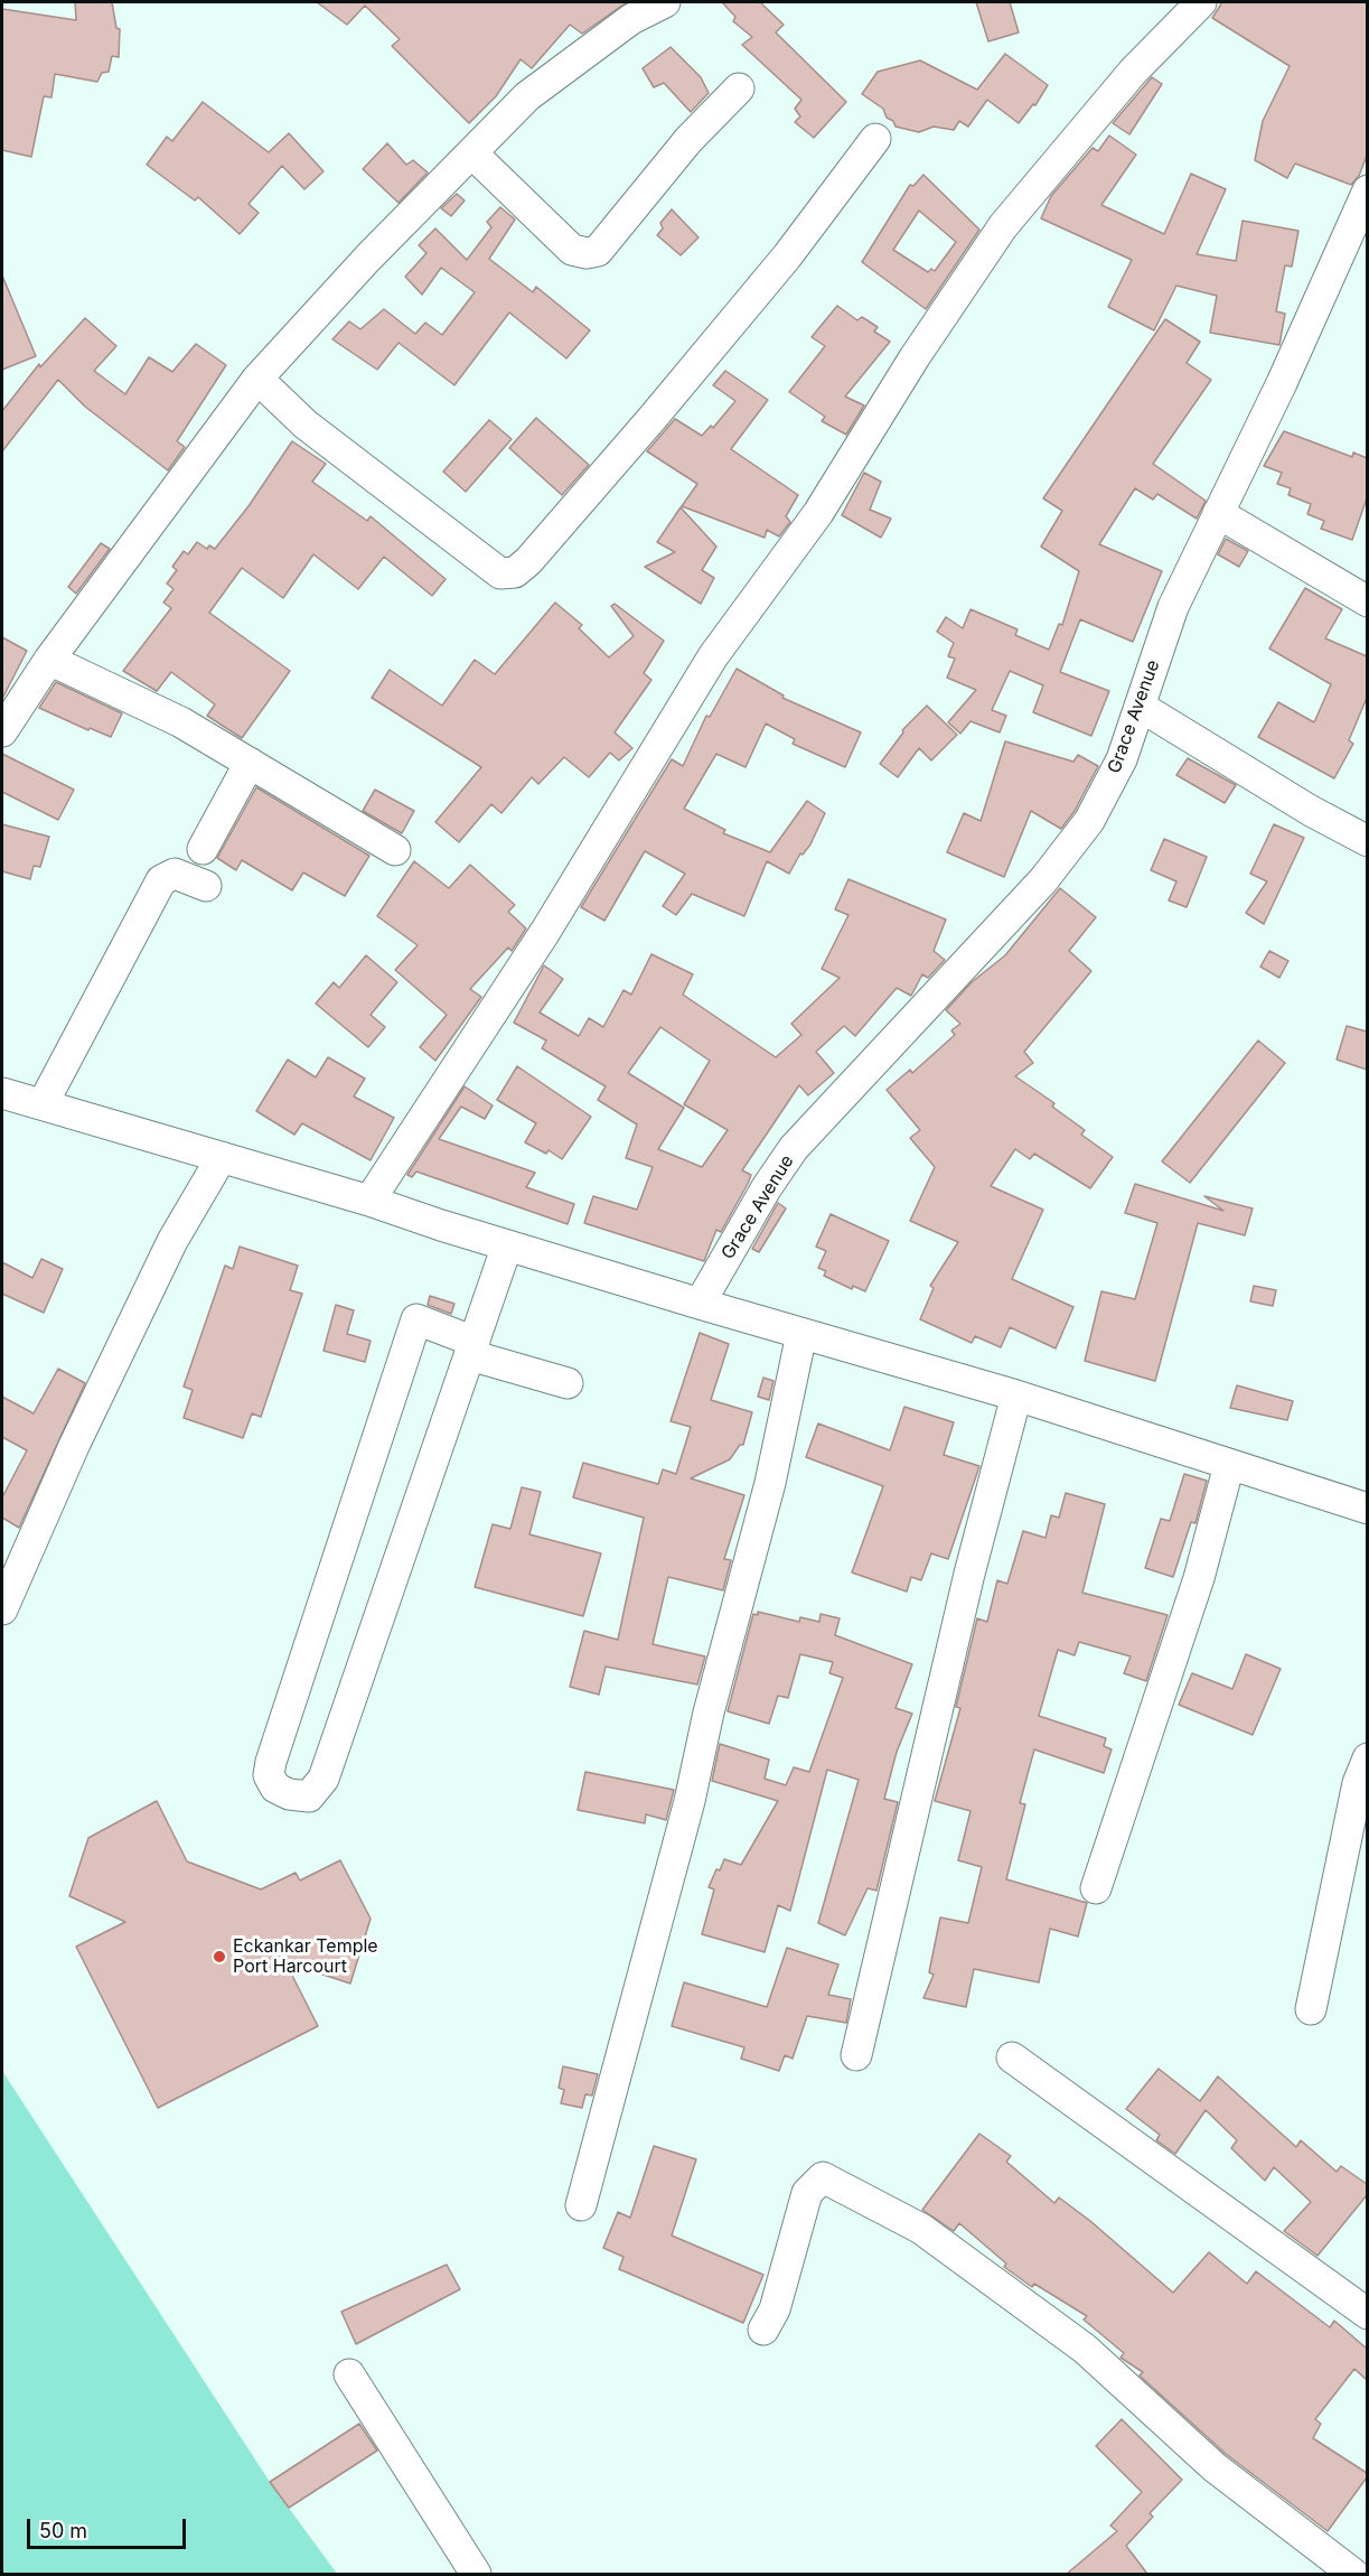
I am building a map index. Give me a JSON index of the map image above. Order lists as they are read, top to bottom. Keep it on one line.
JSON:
{"streets":{"street":["Grace Avenue"]},"places":["Eckankar Temple Port Harcourt"],"scale_bar":"50 m"}
